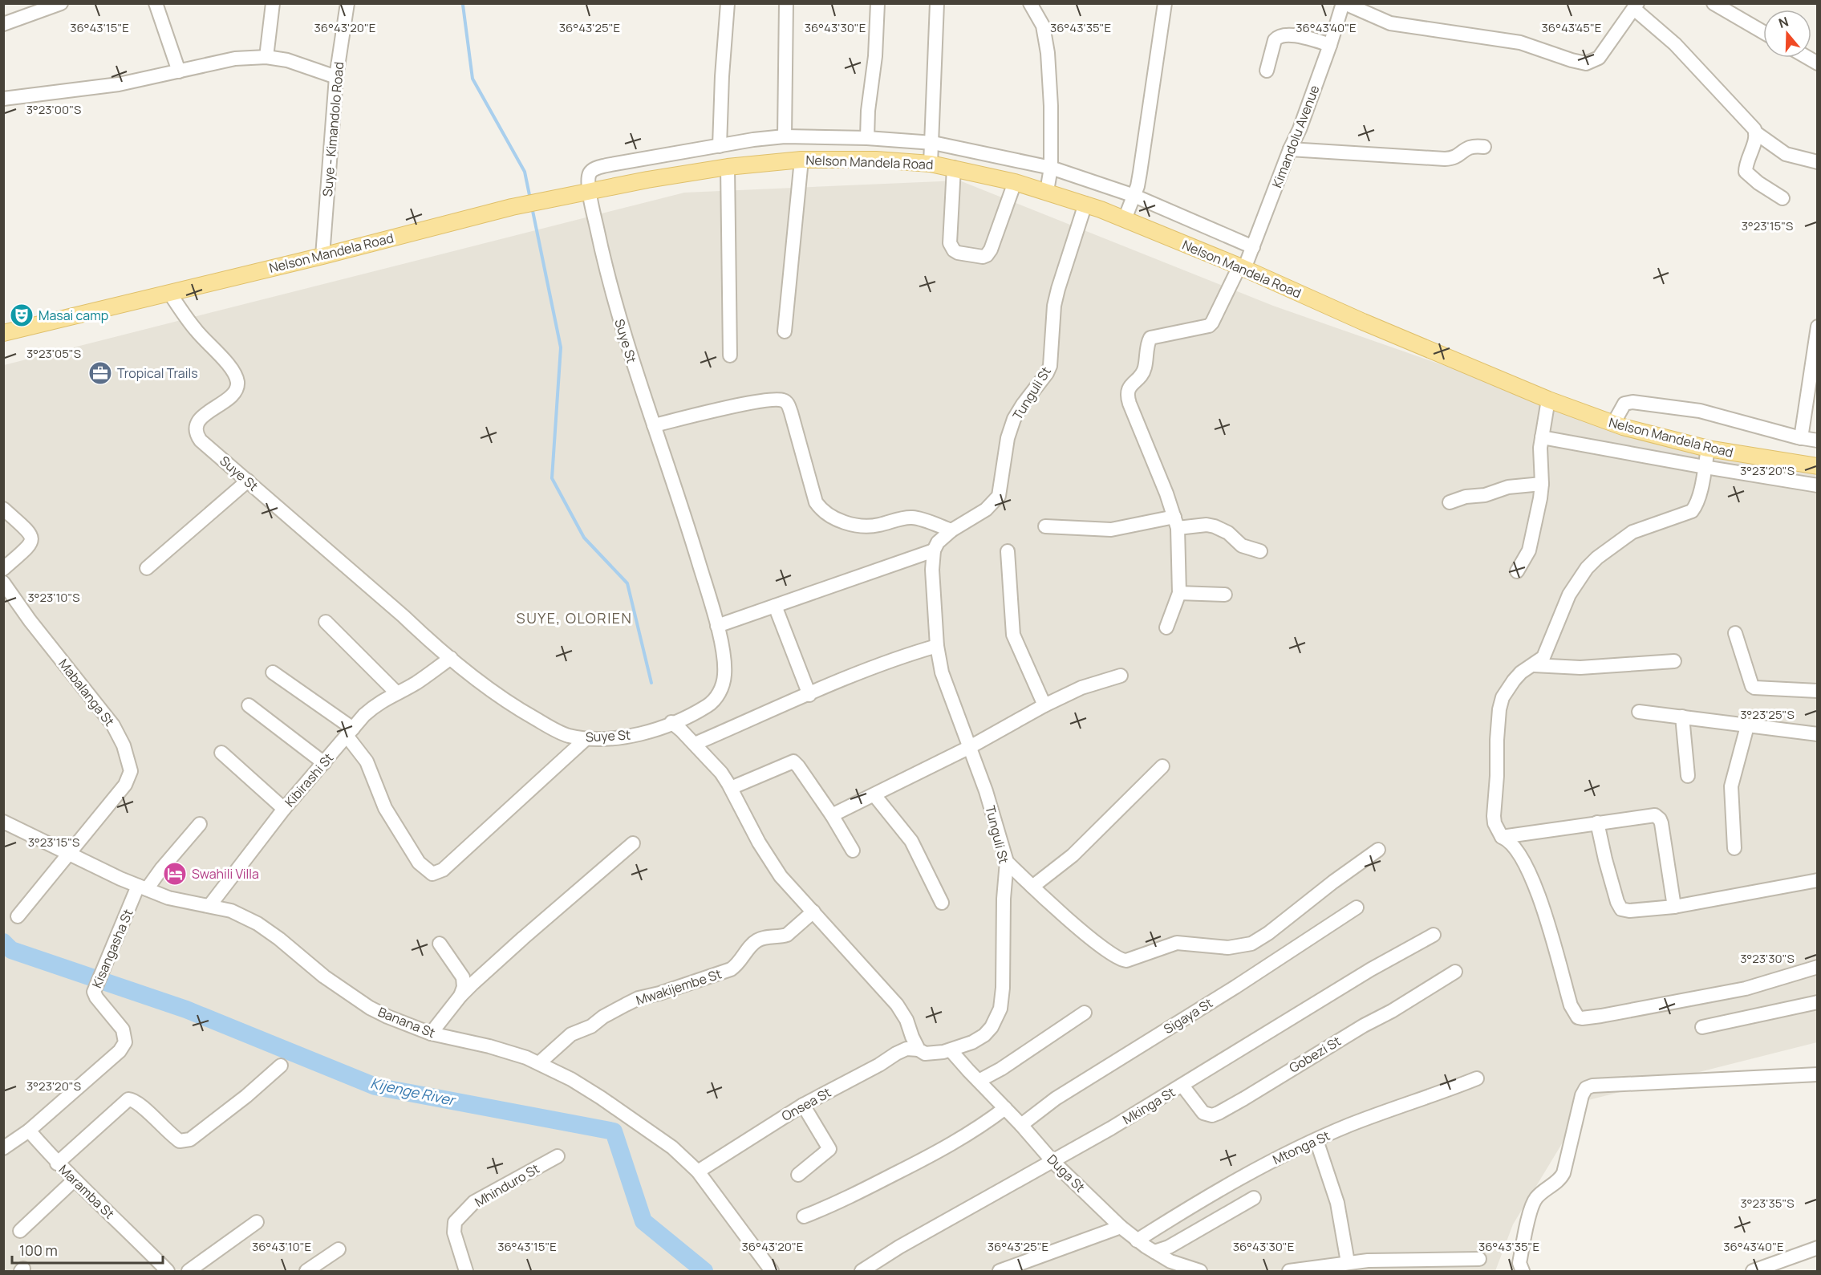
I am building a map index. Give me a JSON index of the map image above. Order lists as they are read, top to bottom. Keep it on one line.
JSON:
{"streets":{"main road":["Nelson Mandela Road"],"street":["Suye - Kimandolo Road","Kimandolu Avenue","Suye St","Tunguli St","Mabalanga St","Kibirashi St","Kisangasha St","Mwakijembe St","Sigaya St","Banana St","Gobezi St","Onsea St","Mkinga St","Mtonga St","Duga St","Mhinduro St","Maramba St"]},"crossings":[["Suye - Kimandolo Road","Nelson Mandela Road"],["Kimandolu Avenue","Nelson Mandela Road"],["Nelson Mandela Road","Suye St"],["Nelson Mandela Road","Tunguli St"],["Suye St","Kibirashi St"],["Tunguli St","Onsea St"],["Tunguli St","Duga St"],["Mabalanga St","Banana St"],["Kibirashi St","Banana St"],["Kisangasha St","Banana St"],["Kisangasha St","Maramba St"],["Mwakijembe St","Banana St"],["Sigaya St","Duga St"],["Banana St","Onsea St"],["Gobezi St","Mkinga St"],["Mkinga St","Duga St"],["Mtonga St","Duga St"]],"districts":["SUYE, OLORIEN"],"water":["Kijenge River"],"places":{"theatre":["Masai camp"],"office":["Tropical Trails"],"hotel":["Swahili Villa"]},"scale_bar":"100 m","north":"top","coordinates":["36°43'15\"E","36°43'20\"E","36°43'25\"E","36°43'30\"E","36°43'35\"E","36°43'40\"E","36°43'45\"E","3°23'00\"S","3°23'15\"S","3°23'05\"S","3°23'20\"S","3°23'10\"S","3°23'25\"S","3°23'30\"S","3°23'35\"S","36°43'10\"E"]}
